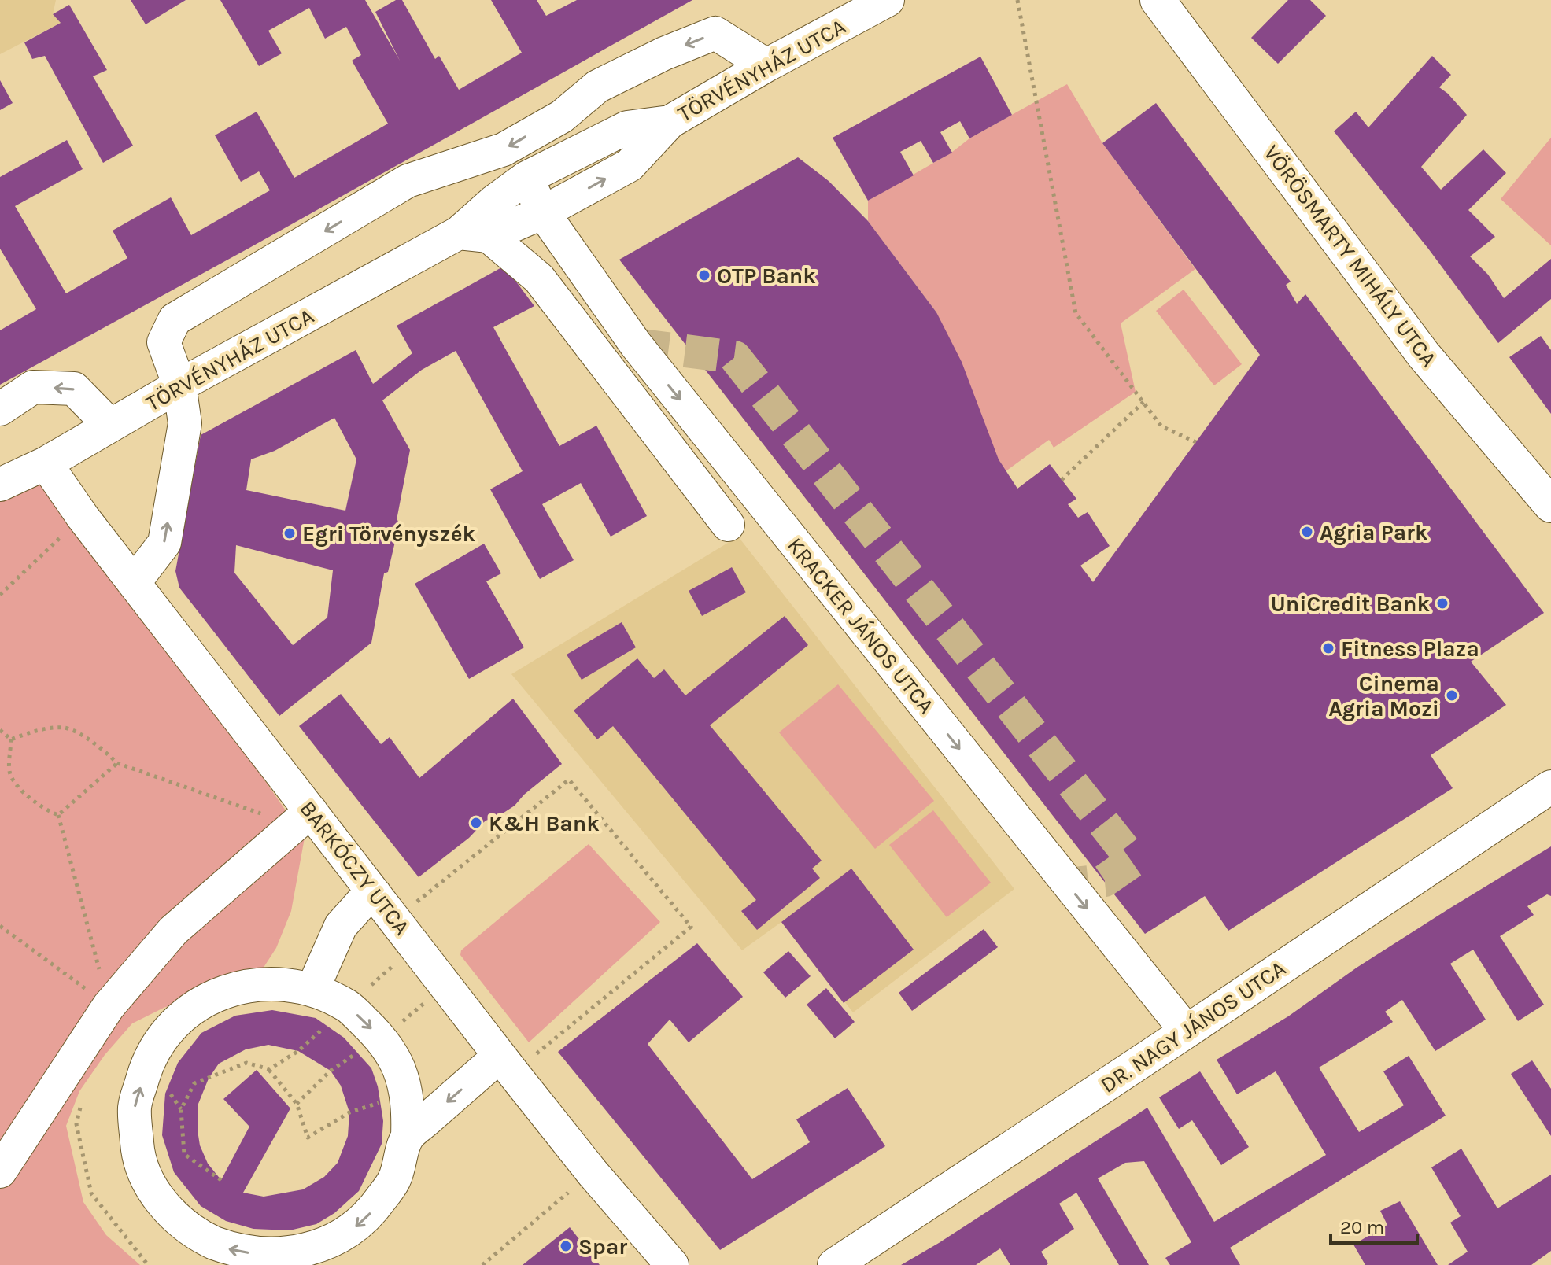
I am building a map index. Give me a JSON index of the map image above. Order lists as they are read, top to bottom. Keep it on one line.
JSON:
{"streets":{"main road":["VÖRÖSMARTY MIHÁLY UTCA"],"street":["TÖRVÉNYHÁZ UTCA","KRACKER JÁNOS UTCA","BARKÓCZY UTCA","DR. NAGY JÁNOS UTCA"]},"crossings":[["TÖRVÉNYHÁZ UTCA","KRACKER JÁNOS UTCA"],["TÖRVÉNYHÁZ UTCA","BARKÓCZY UTCA"],["KRACKER JÁNOS UTCA","DR. NAGY JÁNOS UTCA"]],"places":["OTP Bank","Agria Park","Egri Törvényszék","UniCredit Bank","Fitness Plaza","Cinema Agria Mozi","K&H Bank","Spar"],"scale_bar":"20 m"}
